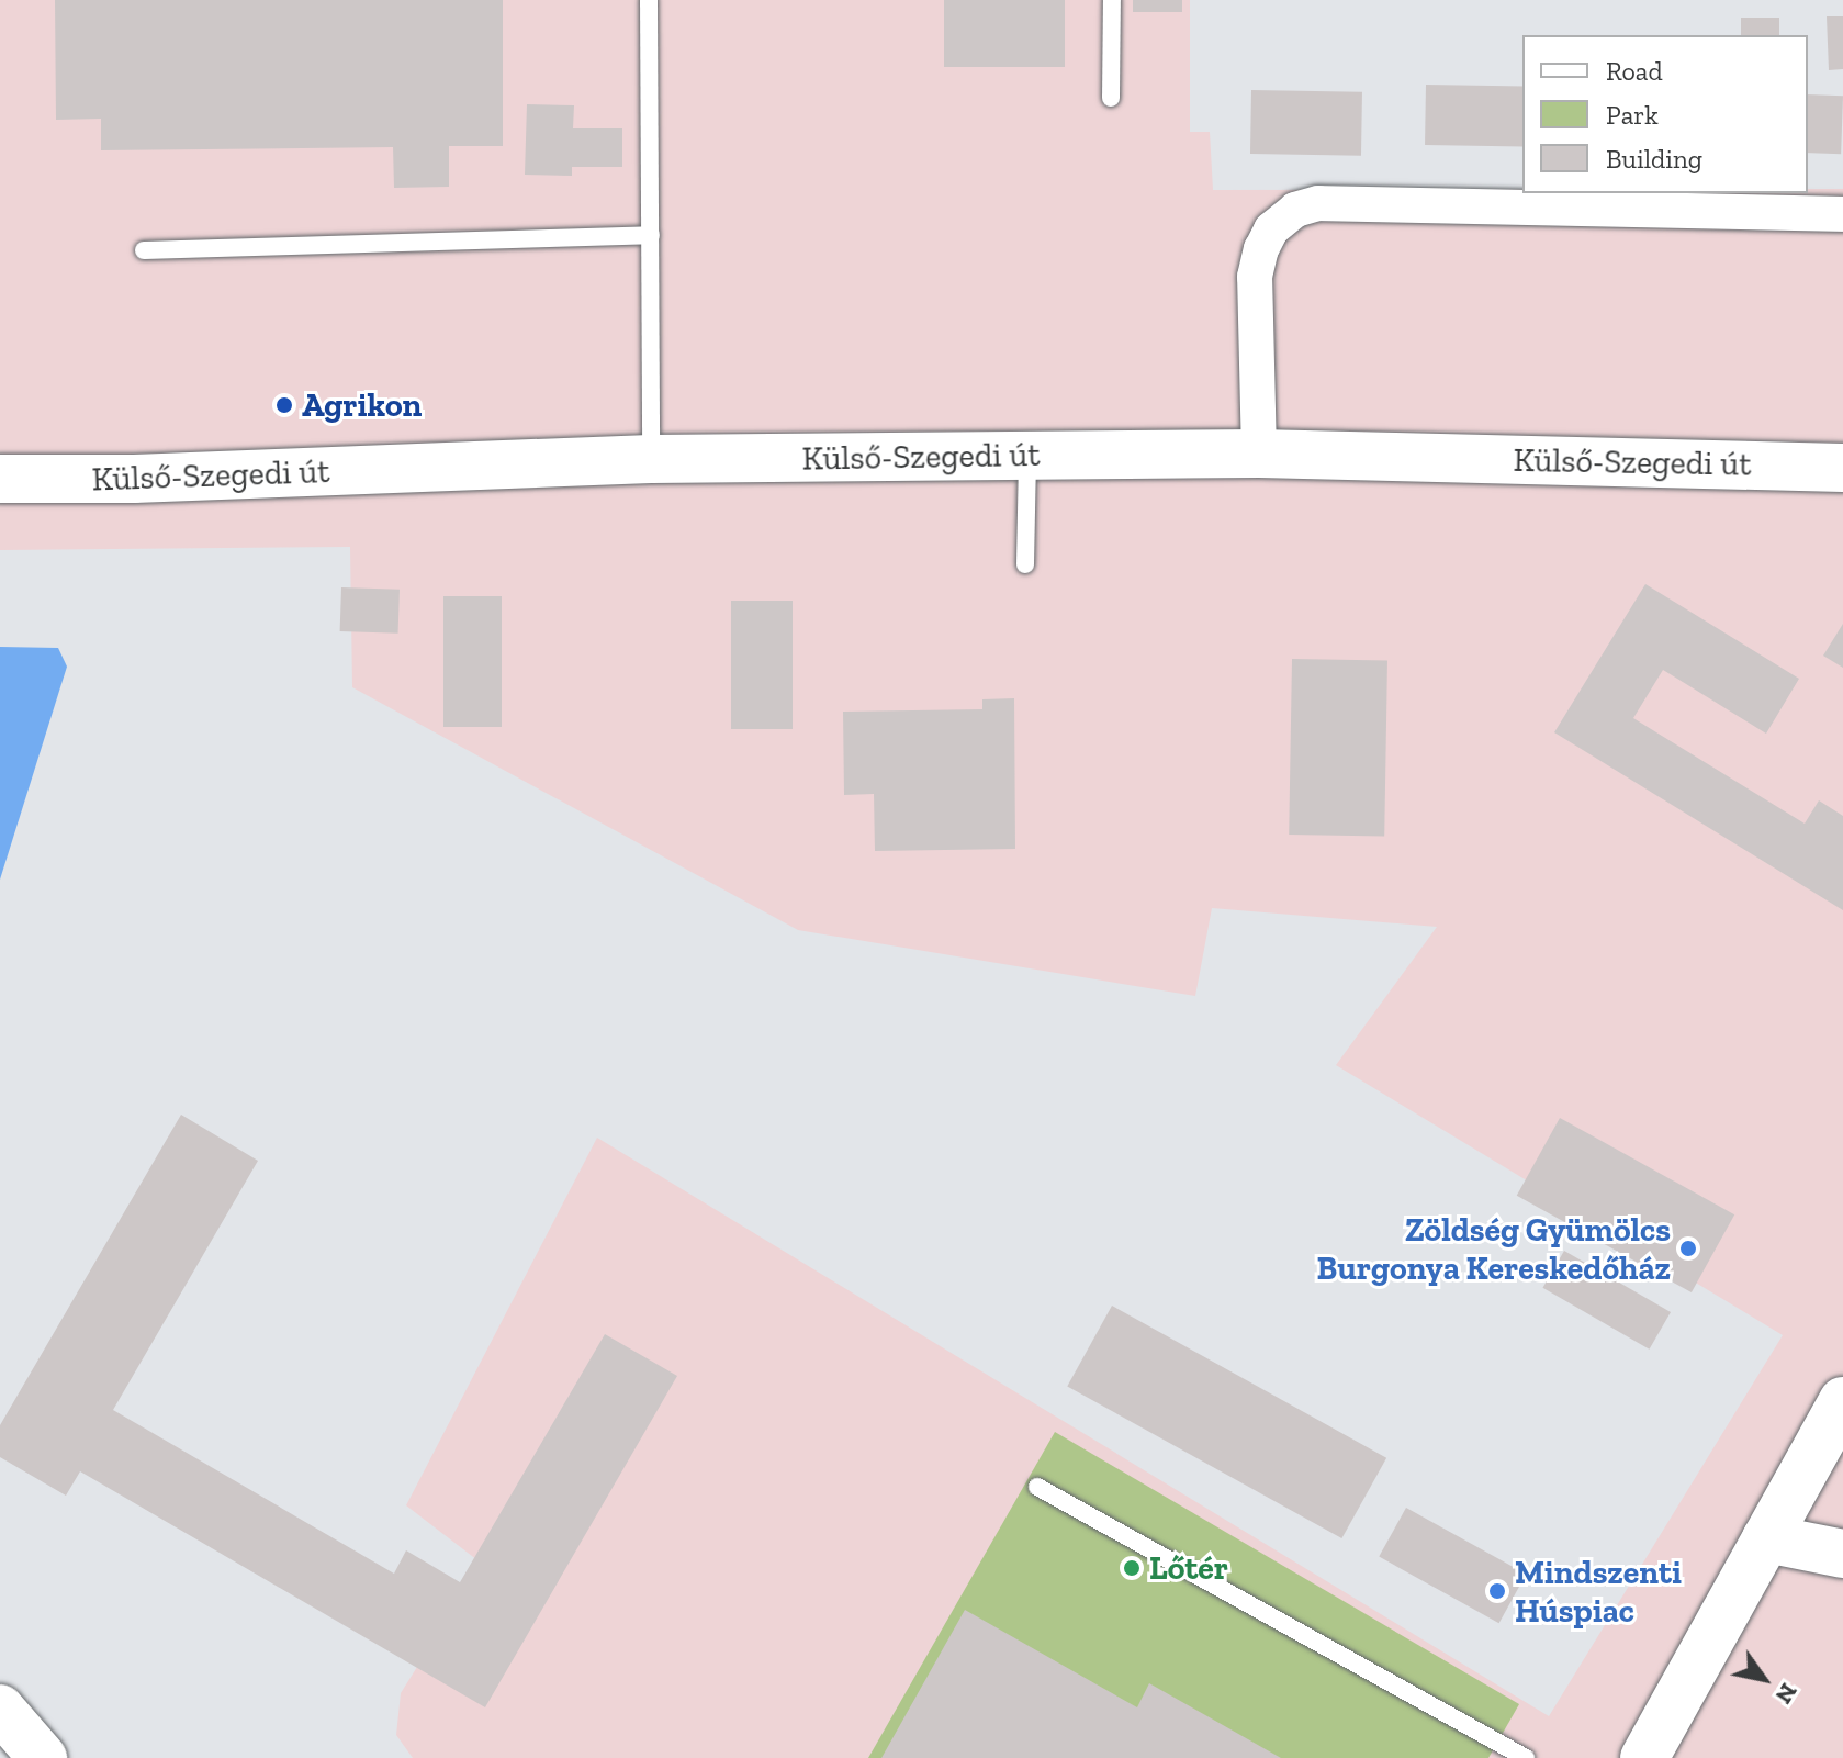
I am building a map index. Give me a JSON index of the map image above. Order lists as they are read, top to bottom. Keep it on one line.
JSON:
{"streets":{"street":["Külső-Szegedi út"]},"places":["Agrikon","Zöldség Gyümölcs Burgonya Kereskedőház","Lőtér","Mindszenti Húspiac"],"legend":["Road","Park","Building"],"north":"bottom right"}
